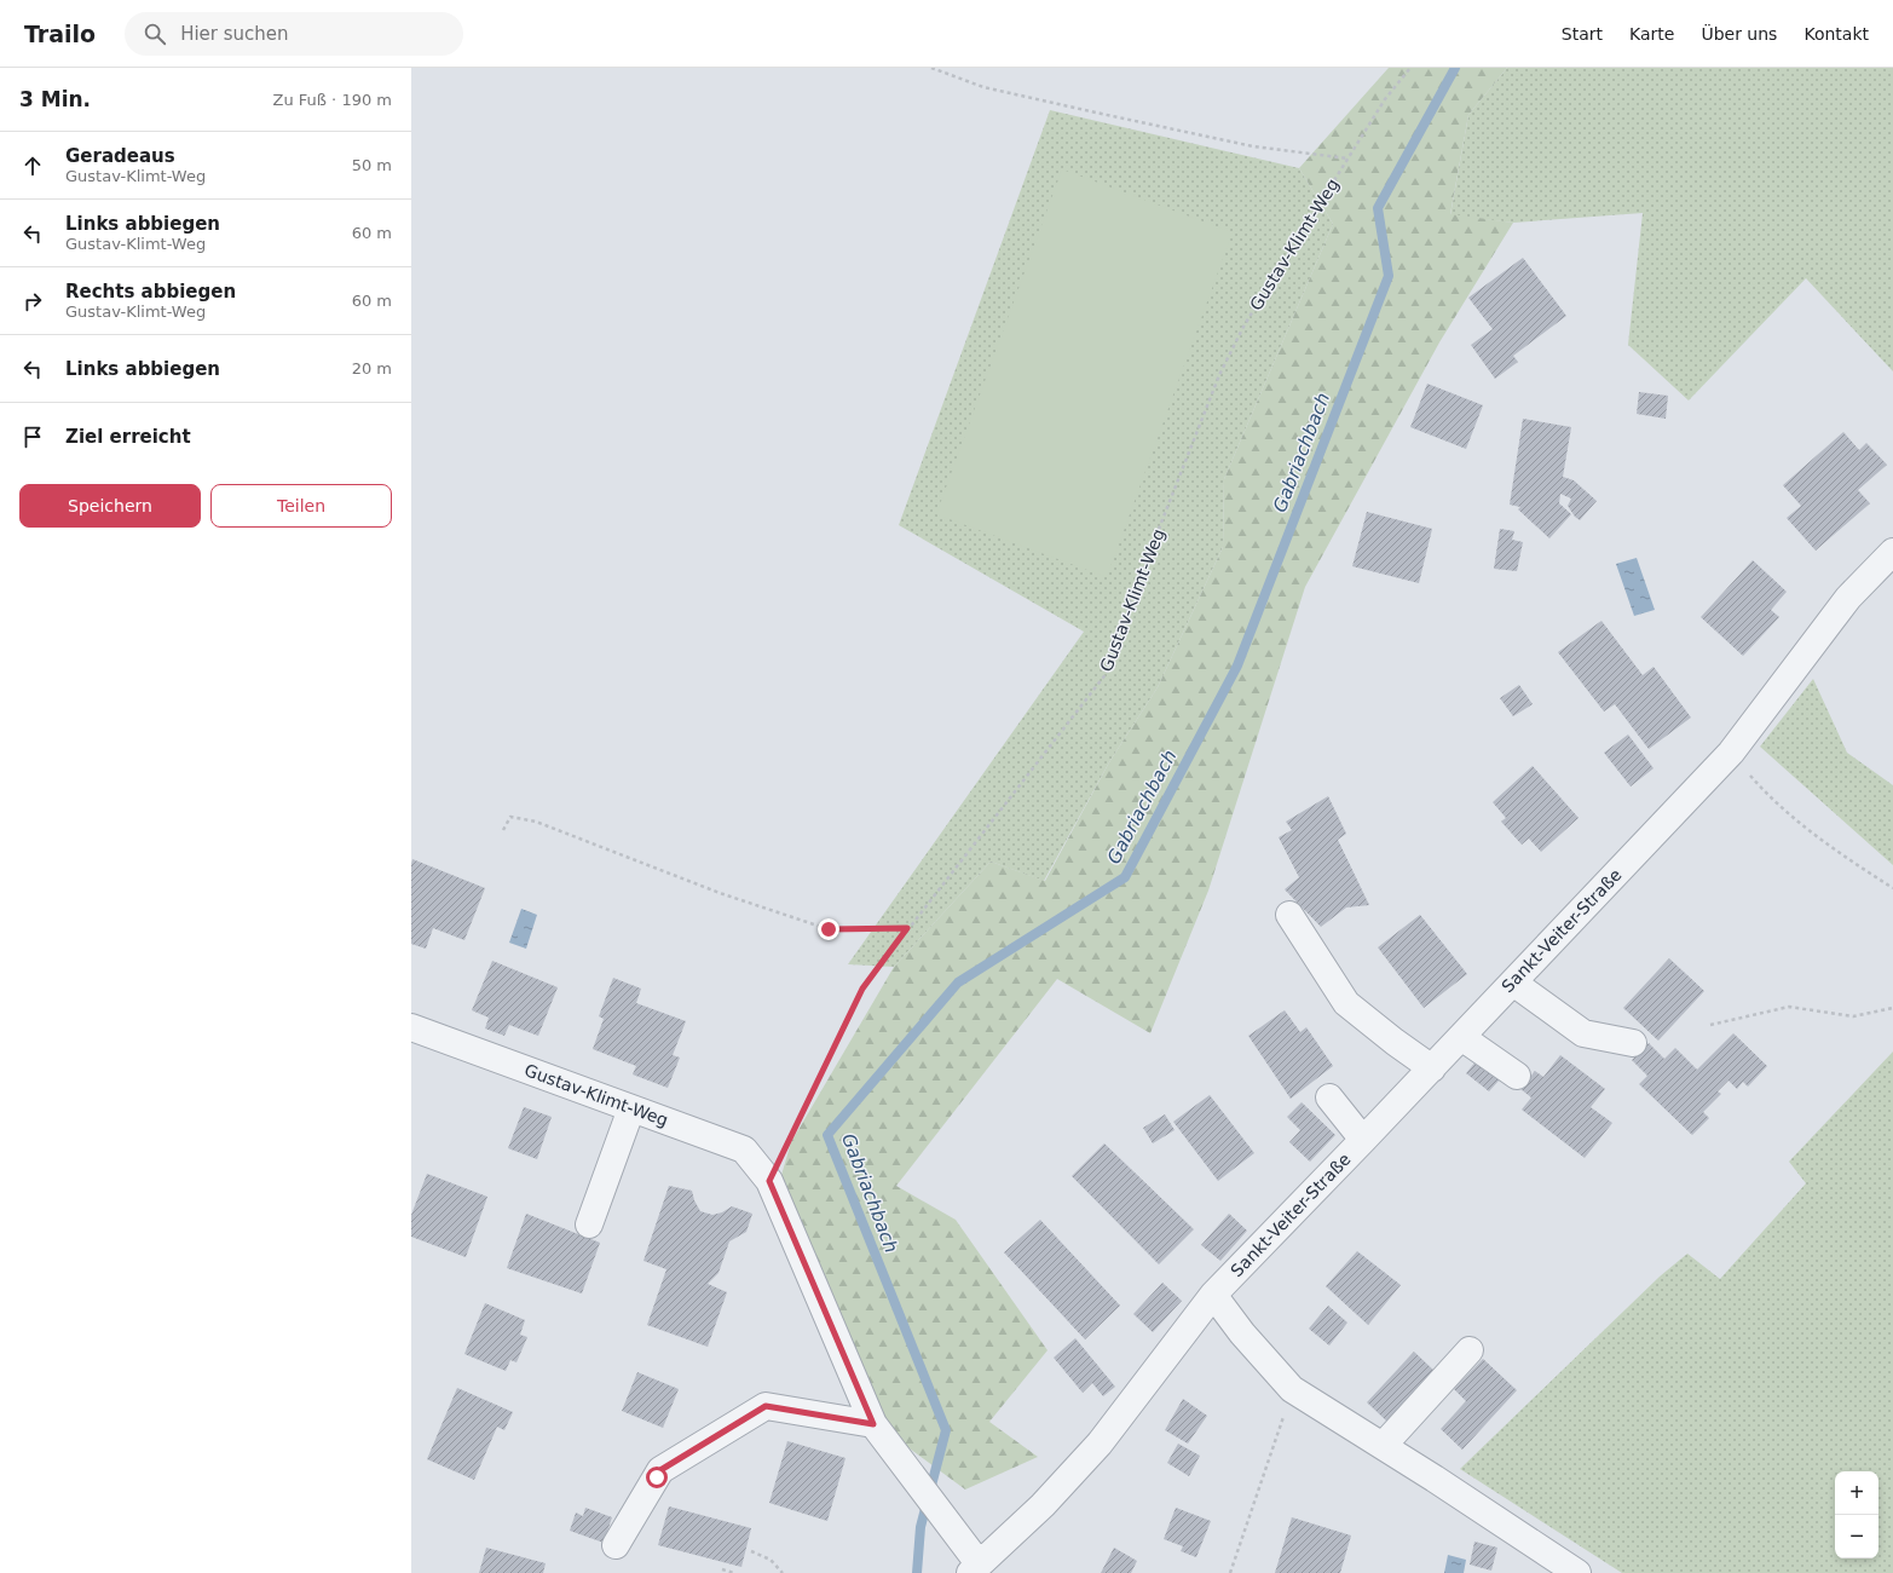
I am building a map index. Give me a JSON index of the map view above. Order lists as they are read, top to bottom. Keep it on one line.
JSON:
{"streets":{"street":["Gustav-Klimt-Weg","Sankt-Veiter-Straße"]},"crossings":[["Gustav-Klimt-Weg","Sankt-Veiter-Straße"]],"water":["Gabriachbach"],"page":{"header":"Trailo","search":"Hier suchen","nav":["Start","Karte","Über uns","Kontakt"],"heading":["3 Min.","Zu Fuß · 190 m"],"list":[["Geradeaus","Gustav-Klimt-Weg","50 m"],["Links abbiegen","Gustav-Klimt-Weg","60 m"],["Rechts abbiegen","Gustav-Klimt-Weg","60 m"],["Links abbiegen","20 m"],"Ziel erreicht"],"buttons":["Speichern","Teilen"],"map_buttons":["+","−"]}}
